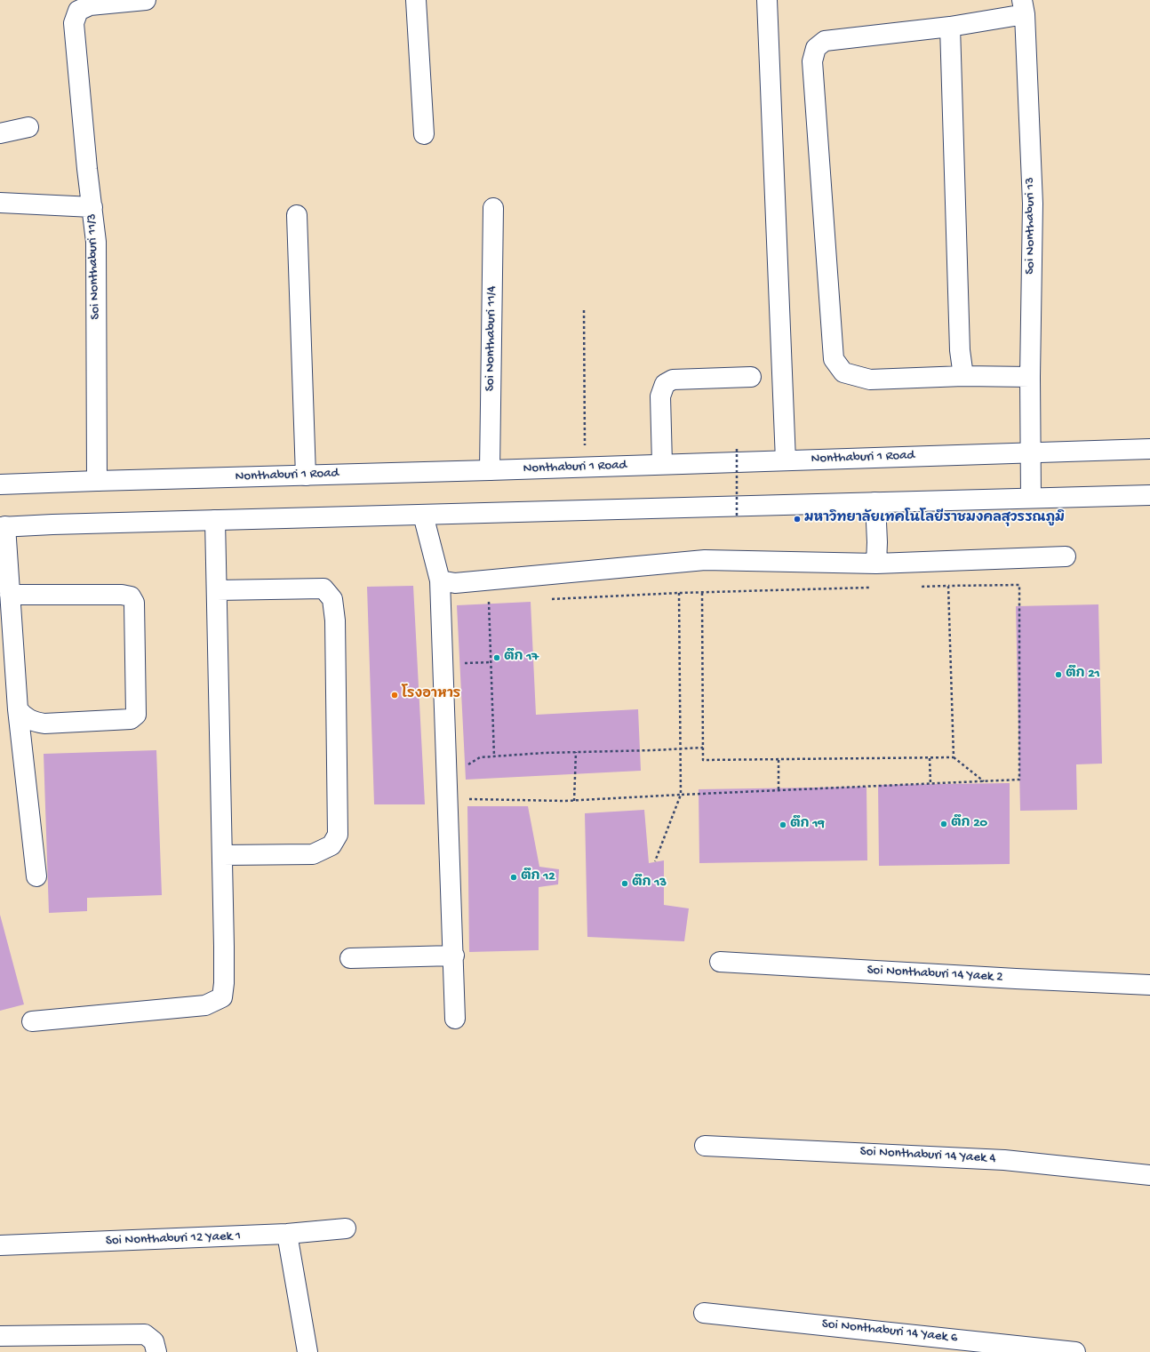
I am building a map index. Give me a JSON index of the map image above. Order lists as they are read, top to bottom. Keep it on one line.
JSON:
{"streets":{"street":["Soi Nonthaburi 13","Soi Nonthaburi 11/3","Soi Nonthaburi 11/4","Nonthaburi 1 Road","Soi Nonthaburi 14 Yaek 2","Soi Nonthaburi 14 Yaek 4","Soi Nonthaburi 12 Yaek 1","Soi Nonthaburi 14 Yaek 6"]},"crossings":[["Soi Nonthaburi 13","Nonthaburi 1 Road"],["Soi Nonthaburi 11/3","Nonthaburi 1 Road"],["Soi Nonthaburi 11/4","Nonthaburi 1 Road"]],"places":["มหาวิทยาลัยเทคโนโลยีราชมงคลสุวรรณภูมิ","ตึก 17","ตึก 21","โรงอาหาร","ตึก 20","ตึก 19","ตึก 12","ตึก 13"]}
